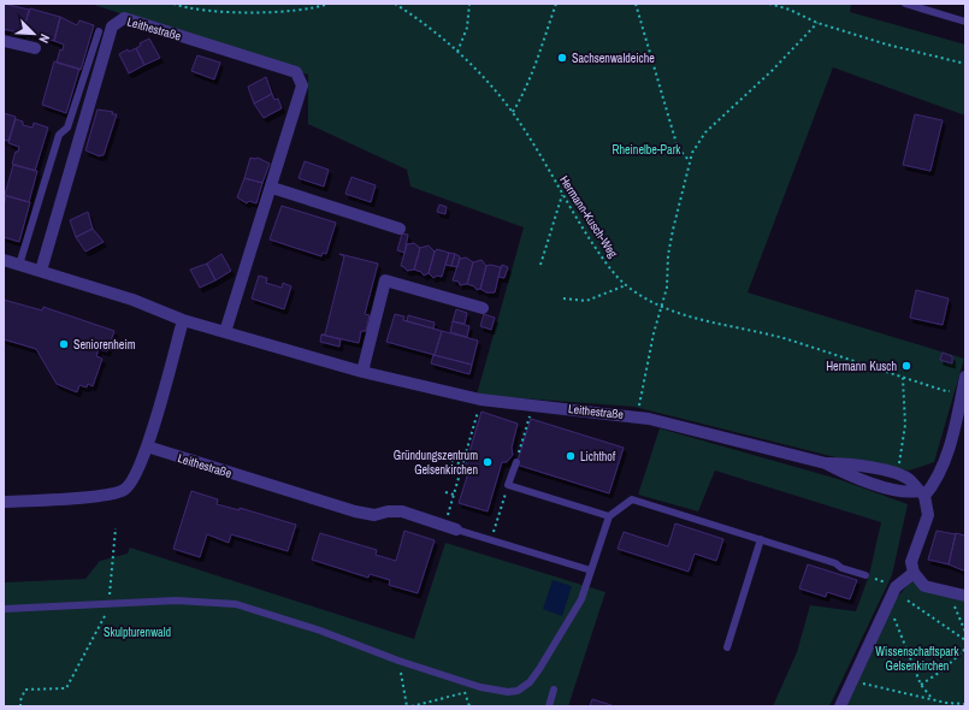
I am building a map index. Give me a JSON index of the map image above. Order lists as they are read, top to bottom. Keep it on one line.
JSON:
{"streets":{"street":["Leithestraße"],"path":["Hermann-Kusch-Weg"]},"parks":["Rheinelbe-Park","Skulpturenwald","Wissenschaftspark Gelsenkirchen"],"places":["Sachsenwaldeiche","Seniorenheim","Hermann Kusch","Lichthof","Gründungszentrum Gelsenkirchen"],"north":"bottom right"}
